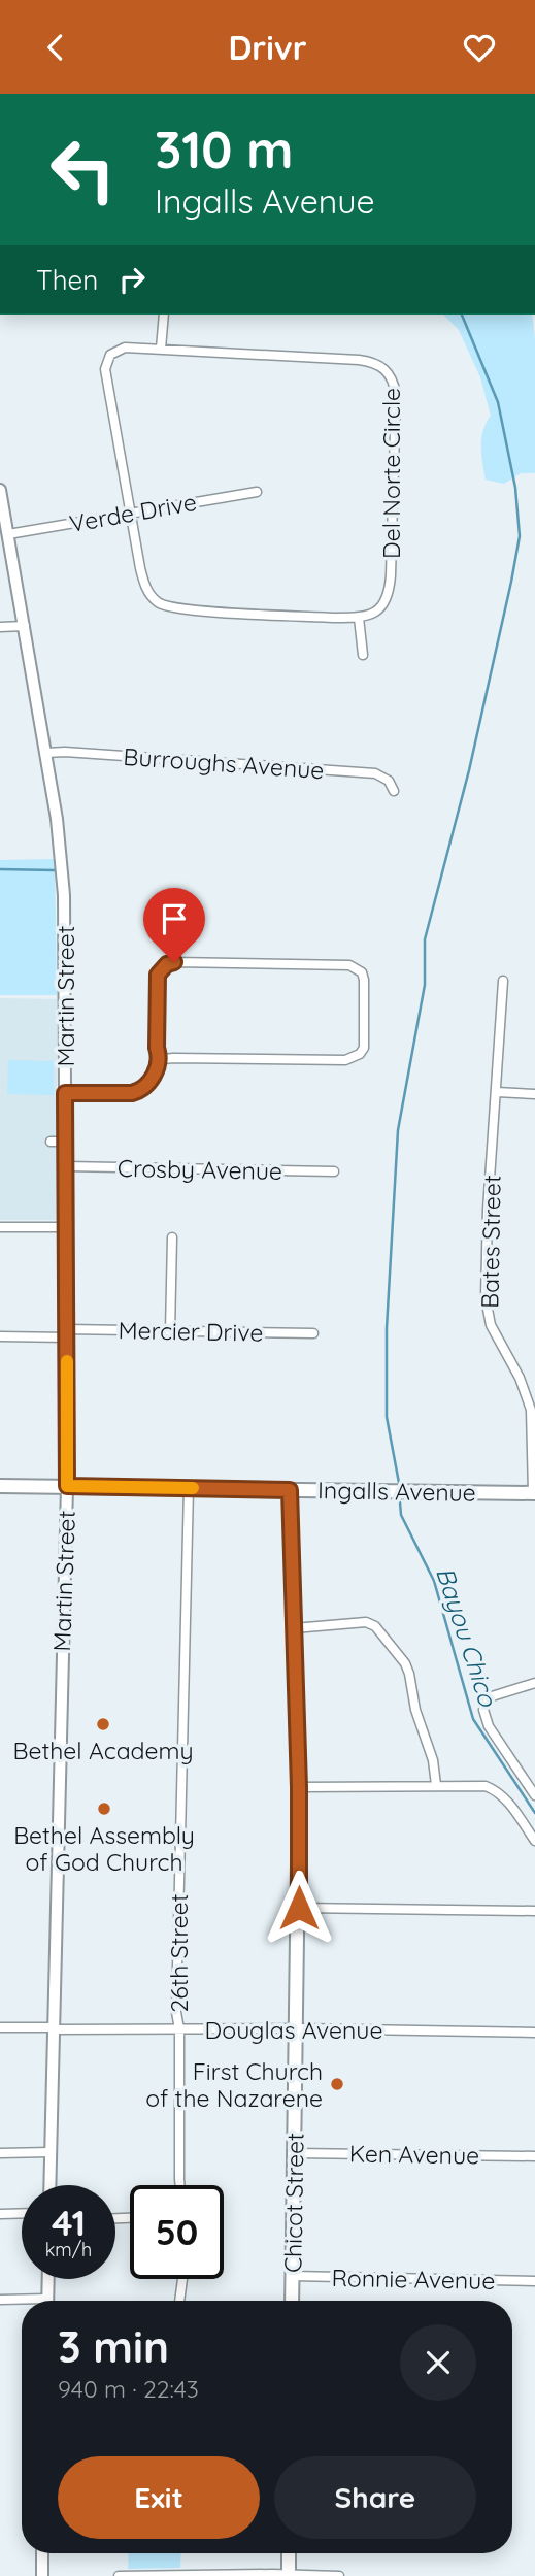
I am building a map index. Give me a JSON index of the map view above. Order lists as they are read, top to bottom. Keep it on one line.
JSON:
{"streets":{"main road":["Ingalls Avenue","Chicot Street"],"street":["Del Norte Circle","Verde Drive","Burroughs Avenue","Martin Street","Crosby Avenue","Bates Street","Mercier Drive","26th Street","Douglas Avenue","Ken Avenue","Ronnie Avenue"]},"crossings":[["Del Norte Circle","Verde Drive"],["Verde Drive","Martin Street"],["Burroughs Avenue","Martin Street"],["Martin Street","Crosby Avenue"],["Martin Street","Mercier Drive"],["Martin Street","Ingalls Avenue"],["Martin Street","Douglas Avenue"],["Bates Street","Ingalls Avenue"],["Ingalls Avenue","26th Street"],["Ingalls Avenue","Chicot Street"],["26th Street","Douglas Avenue"],["Douglas Avenue","Chicot Street"],["Ken Avenue","Chicot Street"],["Chicot Street","Ronnie Avenue"]],"water":["Bayou Chico"],"places":["Bethel Academy","Bethel Assembly of God Church","First Church of the Nazarene"],"page":{"header":"Drivr","turn":["310 m","Ingalls Avenue"],"then":"Then","speed":"41 km/h","limit":"50","heading":["3 min","940 m · 22:43"],"buttons":["Exit","Share"]}}
